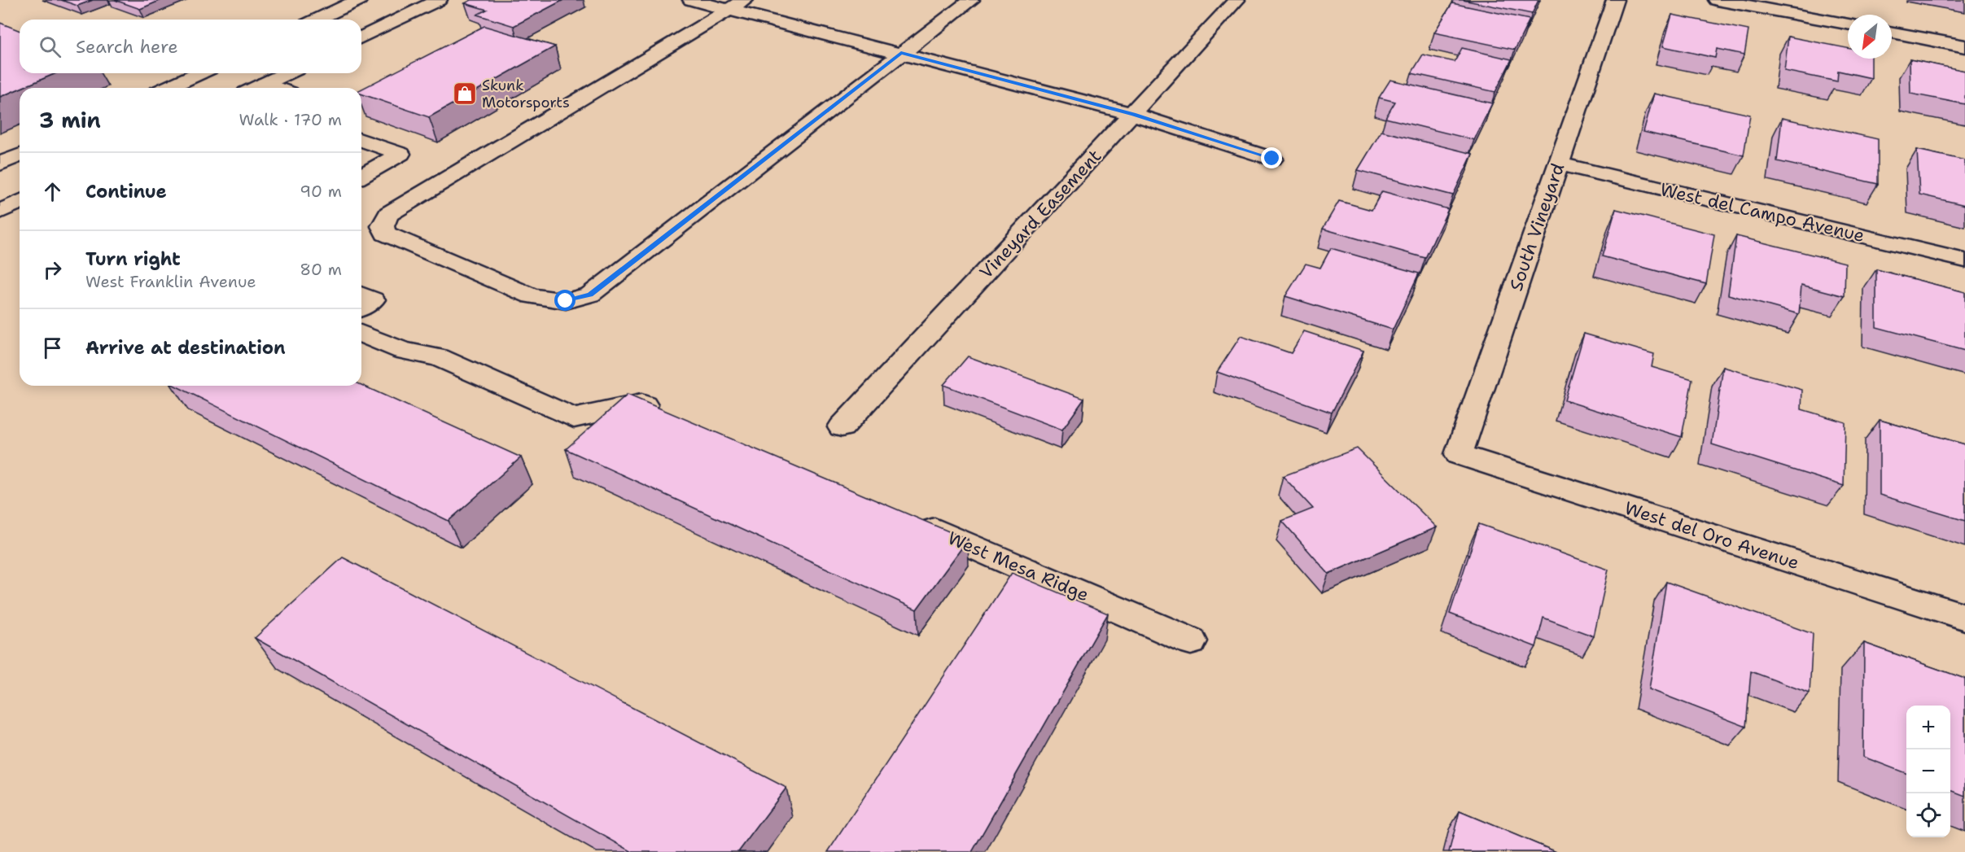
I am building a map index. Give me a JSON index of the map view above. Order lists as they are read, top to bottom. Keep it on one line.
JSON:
{"streets":{"street":["West del Campo Avenue","Vineyard Easement","South Vineyard","West del Oro Avenue","West Mesa Ridge"]},"crossings":[["West del Campo Avenue","South Vineyard"],["South Vineyard","West del Oro Avenue"]],"places":{"shop":["Skunk Motorsports"]},"north":"bottom left","page":{"search":"Search here","heading":["3 min","Walk · 170 m"],"list":[["Continue","90 m"],["Turn right","West Franklin Avenue","80 m"],"Arrive at destination"],"map_buttons":["+","−"]}}
